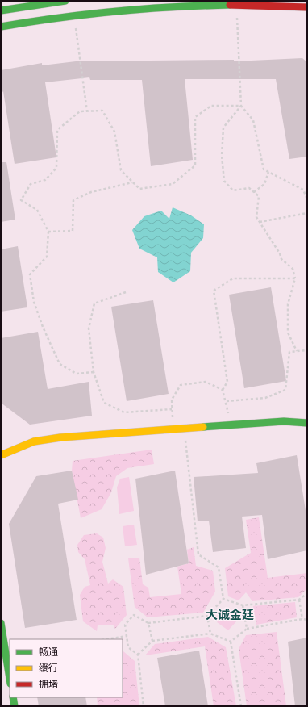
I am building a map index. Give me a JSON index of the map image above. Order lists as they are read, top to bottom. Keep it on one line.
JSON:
{"districts":["大诚金廷"],"legend":["畅通","缓行","拥堵"]}
